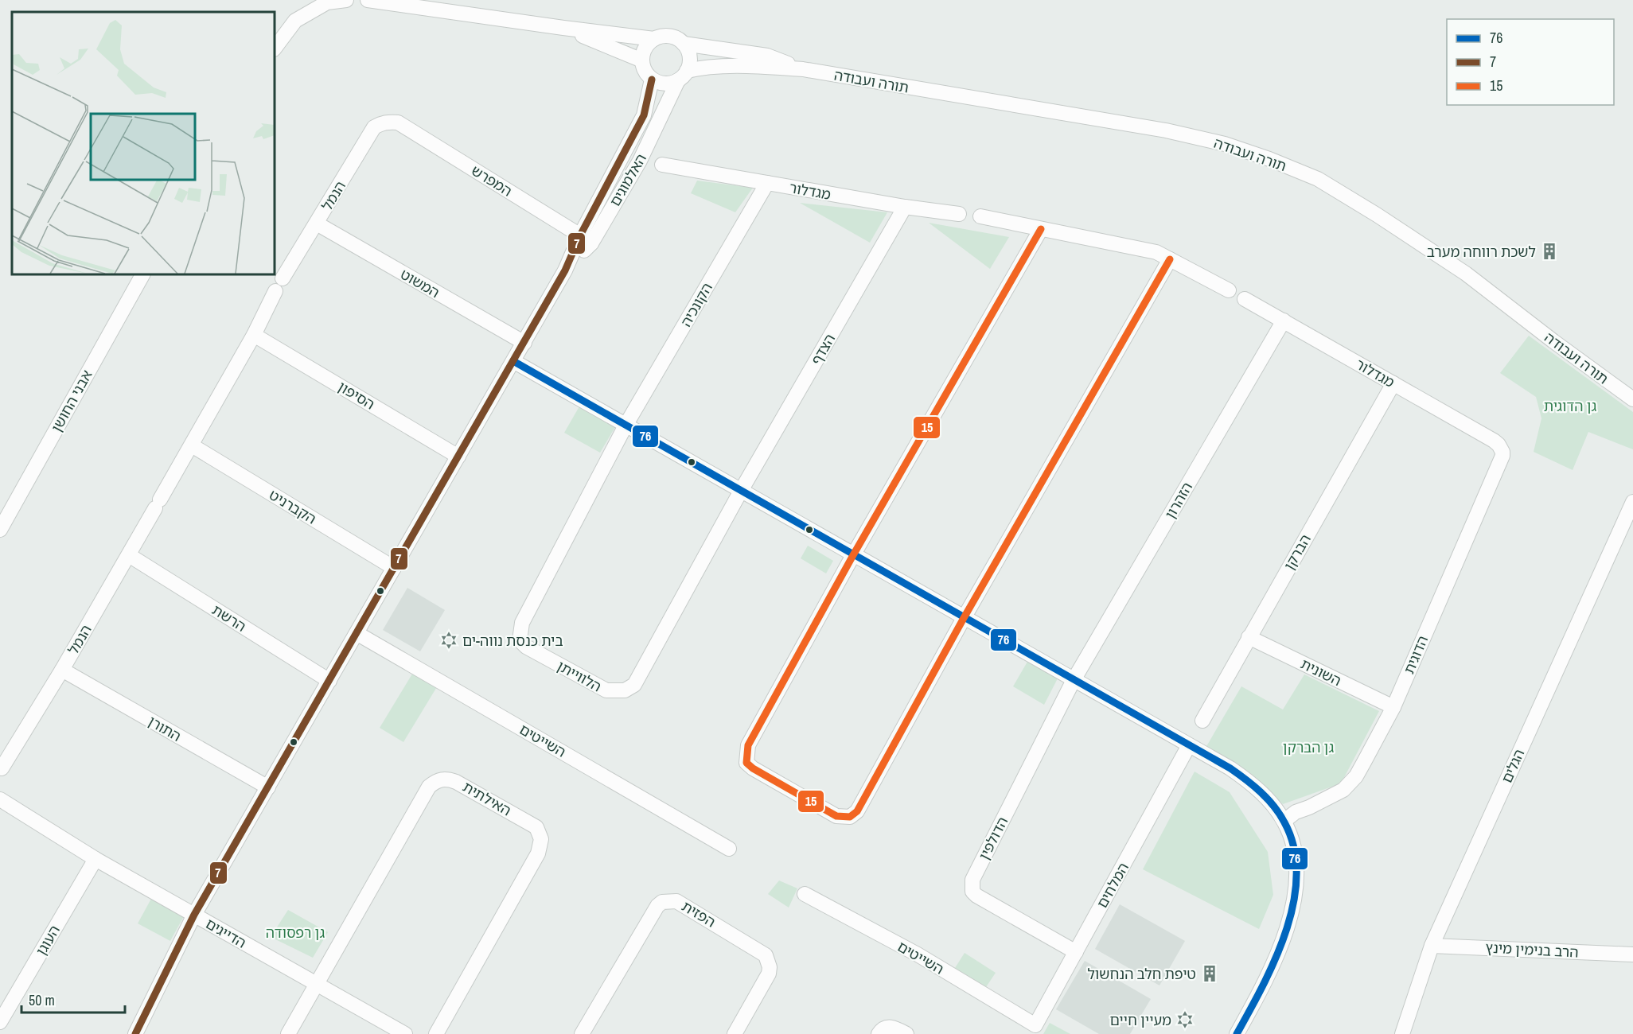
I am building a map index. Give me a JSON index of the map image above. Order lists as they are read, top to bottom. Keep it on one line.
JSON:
{"streets":{"street":["תורה ועבודה","האלמוגים","המפרש","מגדלור","הנמל","המשוט","הקונכיה","הצדף","הסיפון","אבני החושן","הזהרון","הקברניט","הברקן","הרשת","הדוגית","השונית","הלווייתן","התורן","השייטים","הגלים","האילתית","הדולפין","המלחים","הפזית","הדייגים","העוגן","הרב בנימין מינץ"]},"crossings":[["תורה ועבודה","האלמוגים"],["האלמוגים","המפרש"],["האלמוגים","המשוט"],["האלמוגים","הסיפון"],["האלמוגים","הקברניט"],["האלמוגים","הרשת"],["האלמוגים","התורן"],["האלמוגים","השייטים"],["האלמוגים","הדייגים"],["המפרש","הנמל"],["מגדלור","הקונכיה"],["מגדלור","הצדף"],["מגדלור","הזהרון"],["מגדלור","הברקן"],["מגדלור","הדוגית"],["הנמל","המשוט"],["הנמל","הסיפון"],["הנמל","הקברניט"],["הנמל","הרשת"],["הנמל","התורן"],["הקונכיה","הלווייתן"],["הצדף","הלווייתן"],["הזהרון","הדולפין"],["הברקן","השונית"],["הדוגית","השונית"],["השייטים","המלחים"],["הגלים","הרב בנימין מינץ"],["האילתית","הדייגים"],["הדולפין","המלחים"],["הדייגים","העוגן"]],"parks":["גן הדוגית","גן הברקן","גן רפסודה"],"places":{"building":["לשכת רווחה מערב","טיפת חלב הנחשול"],"synagogue":["בית כנסת נווה-ים","מעיין חיים"]},"lines":["transit line 7","transit line 15","transit line 76"],"legend":["76","7","15"],"scale_bar":"50 m"}
